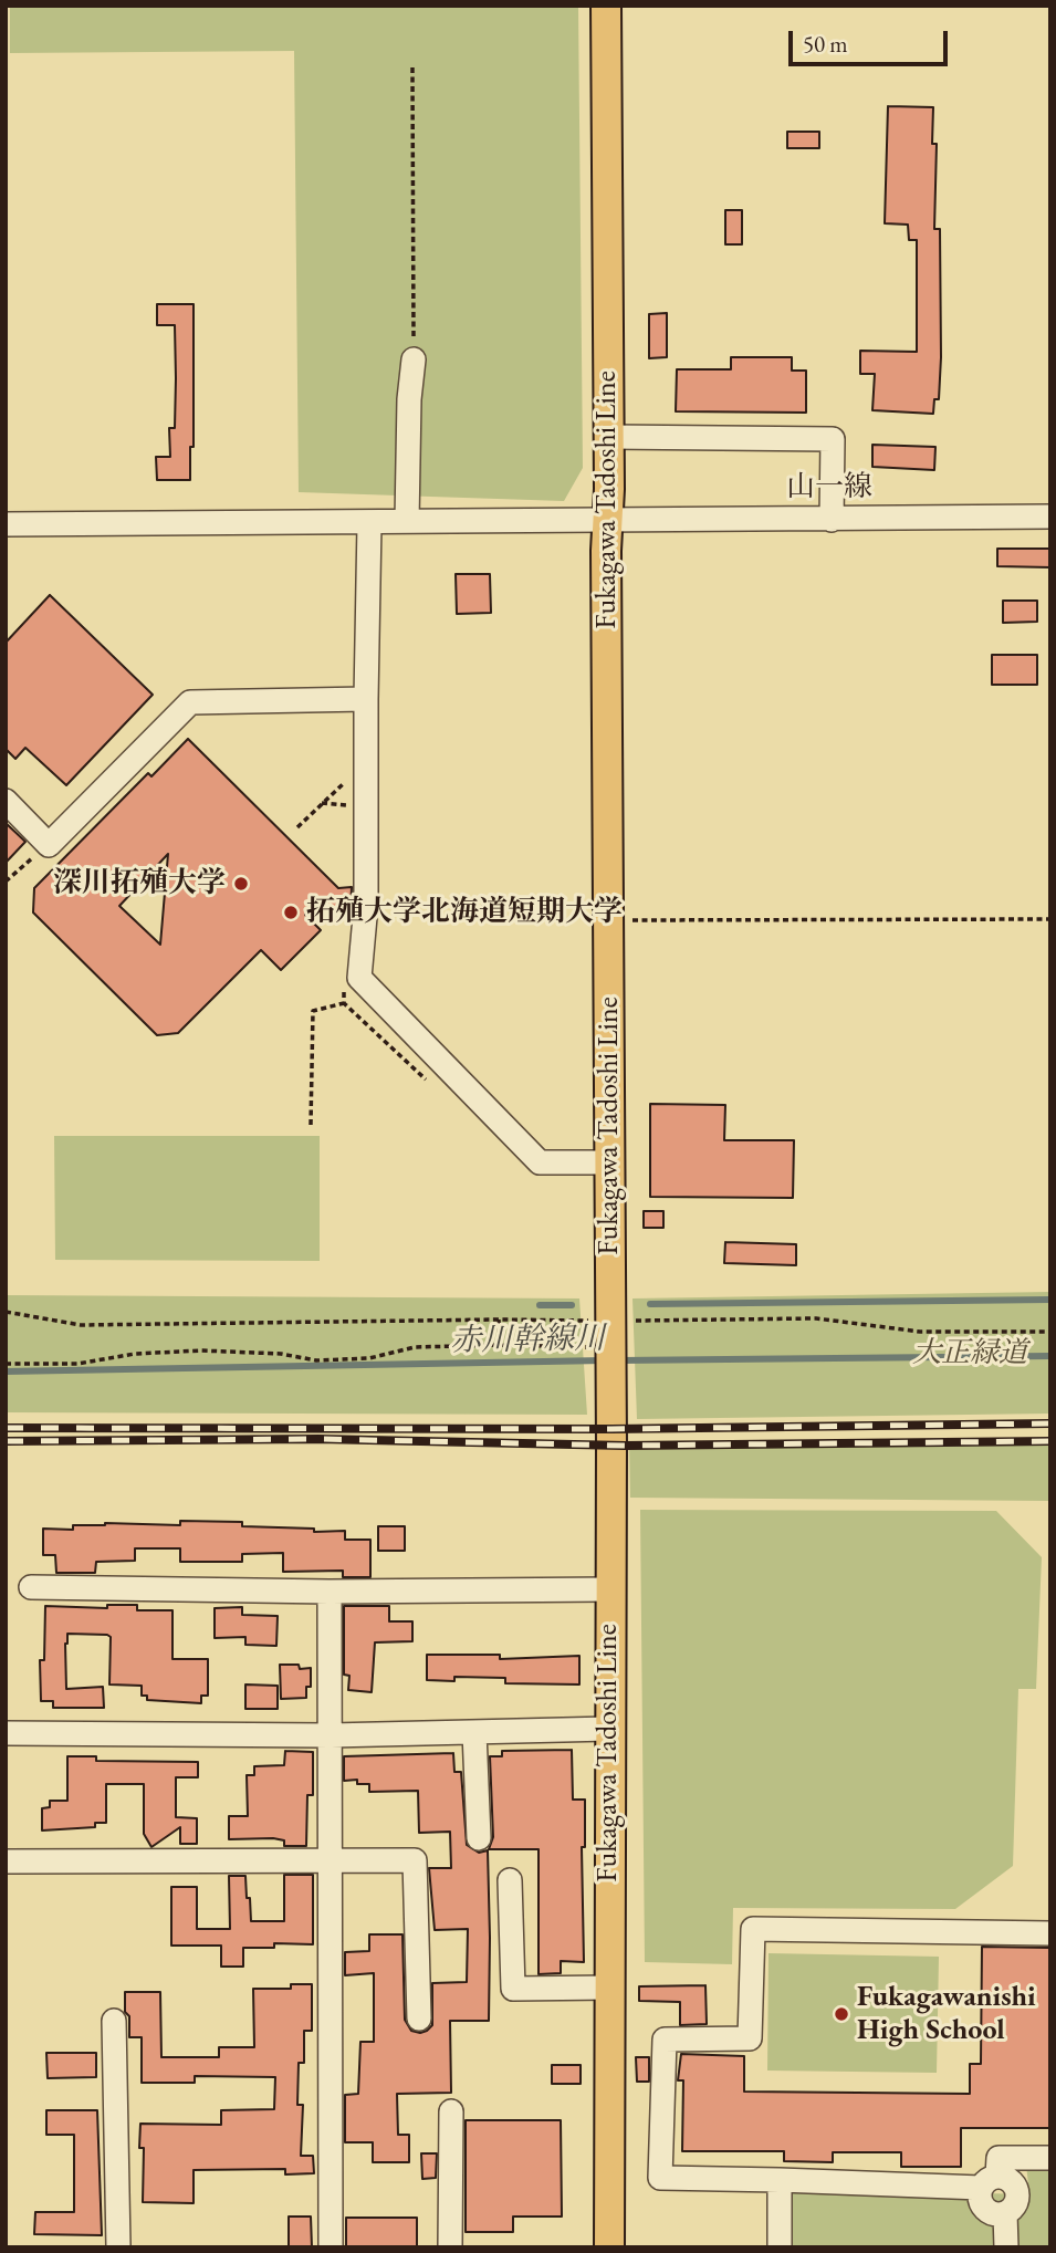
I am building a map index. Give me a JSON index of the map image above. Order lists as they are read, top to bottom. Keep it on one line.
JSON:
{"streets":{"main road":["Fukagawa Tadoshi Line"],"street":["山一線"]},"crossings":[["山一線","Fukagawa Tadoshi Line"]],"water":["赤川幹線川"],"parks":["大正緑道"],"places":["深川拓殖大学","拓殖大学北海道短期大学","Fukagawanishi High School"],"scale_bar":"50 m"}
